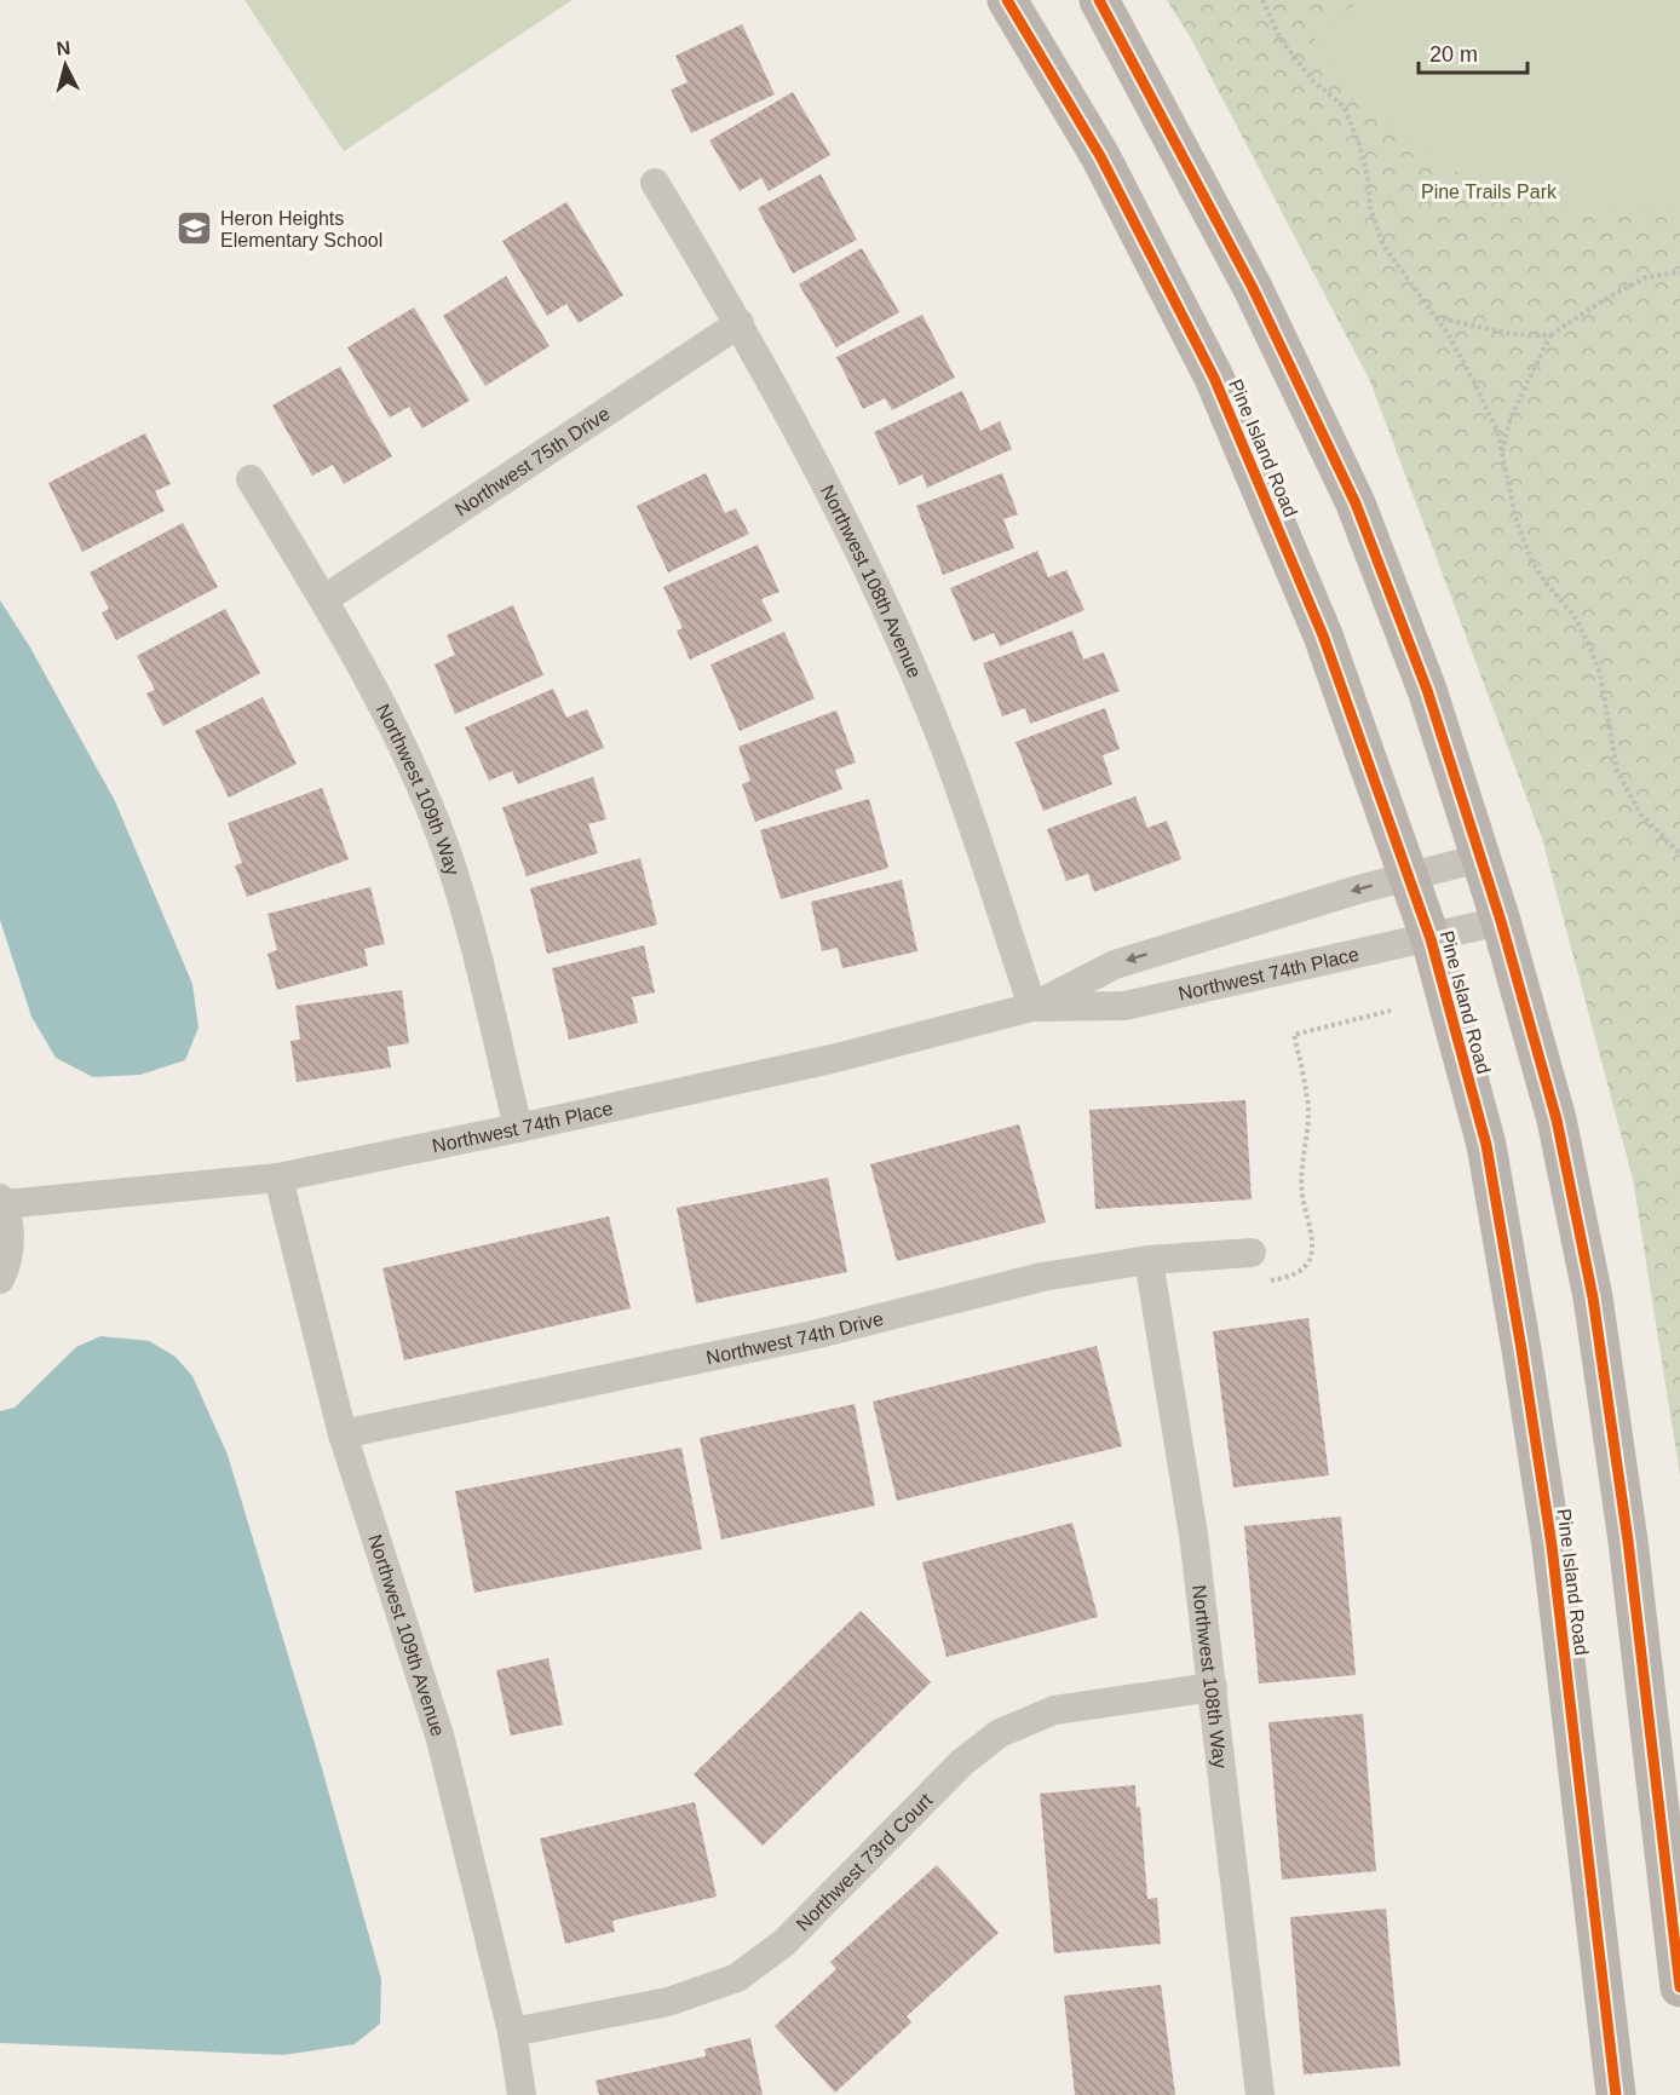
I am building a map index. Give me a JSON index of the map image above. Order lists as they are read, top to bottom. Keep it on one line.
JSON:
{"streets":{"main road":["Pine Island Road"],"street":["Northwest 75th Drive","Northwest 108th Avenue","Northwest 109th Way","Northwest 74th Place","Northwest 74th Drive","Northwest 109th Avenue","Northwest 108th Way","Northwest 73rd Court"]},"crossings":[["Pine Island Road","Northwest 74th Place"],["Northwest 75th Drive","Northwest 108th Avenue"],["Northwest 75th Drive","Northwest 109th Way"],["Northwest 108th Avenue","Northwest 74th Place"],["Northwest 109th Way","Northwest 74th Place"],["Northwest 74th Place","Northwest 109th Avenue"],["Northwest 74th Drive","Northwest 109th Avenue"],["Northwest 74th Drive","Northwest 108th Way"],["Northwest 109th Avenue","Northwest 73rd Court"],["Northwest 108th Way","Northwest 73rd Court"]],"parks":["Pine Trails Park"],"places":{"school or university":["Heron Heights Elementary School"]},"scale_bar":"20 m","north":"top"}
